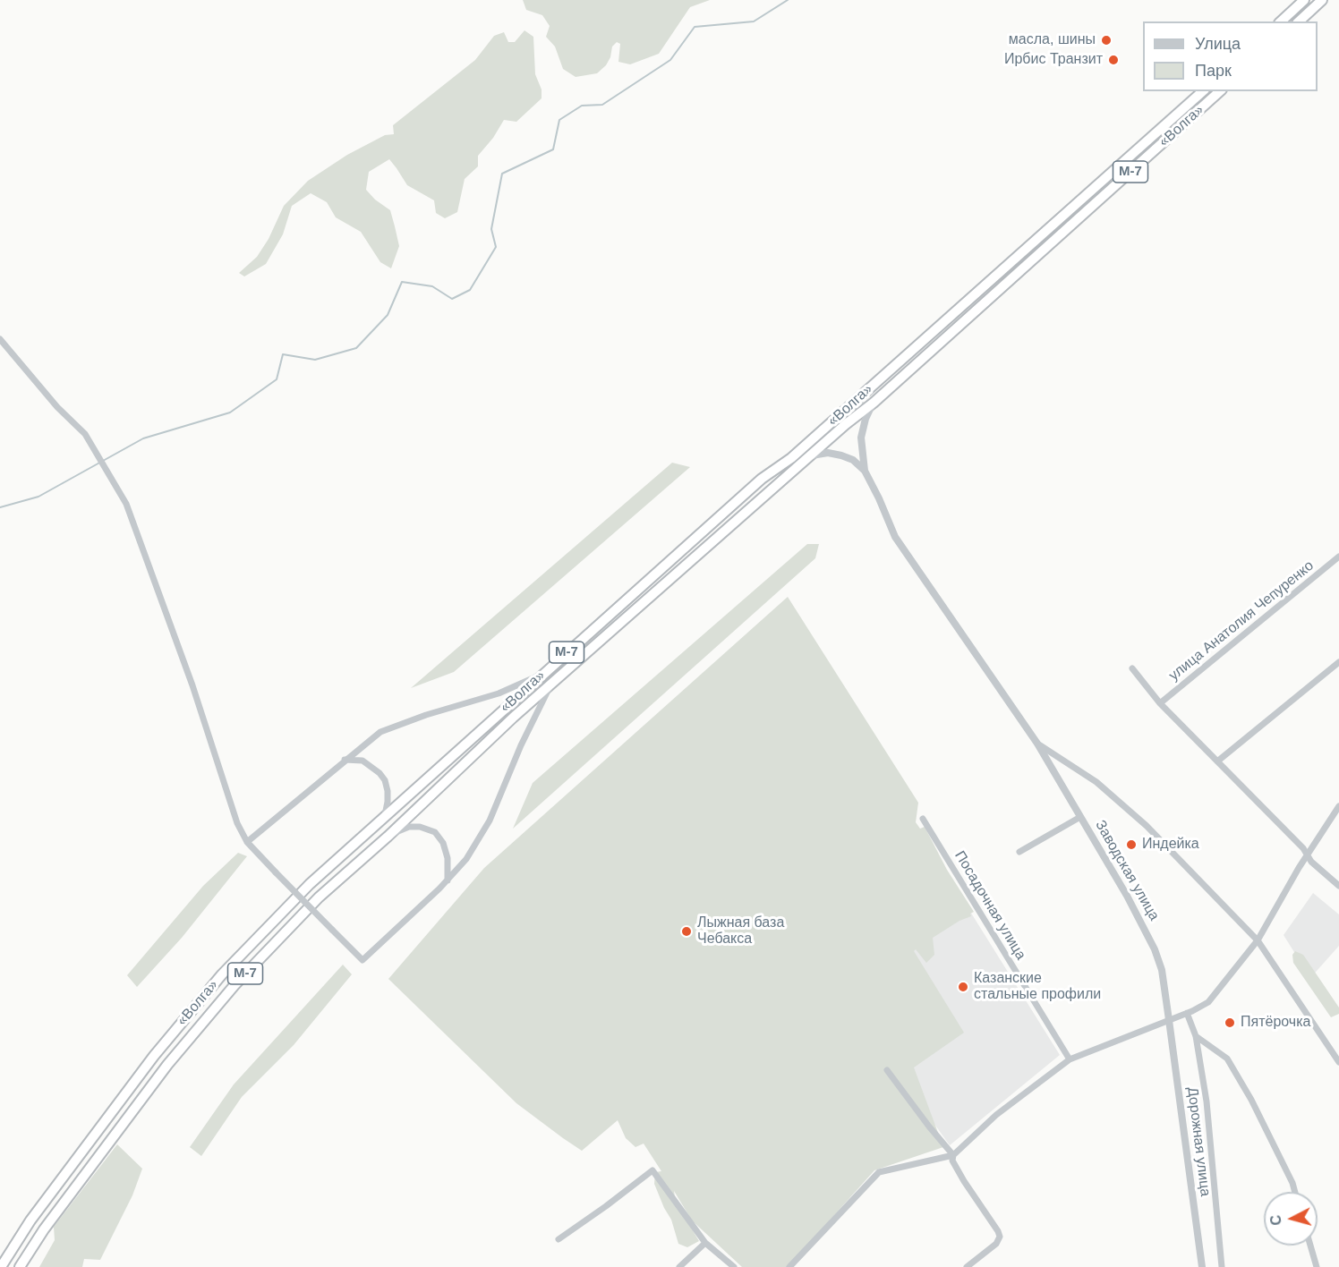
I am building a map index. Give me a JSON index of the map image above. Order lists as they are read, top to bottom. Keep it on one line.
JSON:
{"streets":{"highway":["«Волга»","М-7"],"street":["улица Анатолия Чепуренко","Заводская улица","Посадочная улица","Дорожная улица"]},"crossings":[["Заводская улица","Дорожная улица"]],"places":["масла, шины","Ирбис Транзит","Индейка","Лыжная база Чебакса","Казанские стальные профили","Пятёрочка"],"legend":["Улица","Парк"],"north":"left"}
